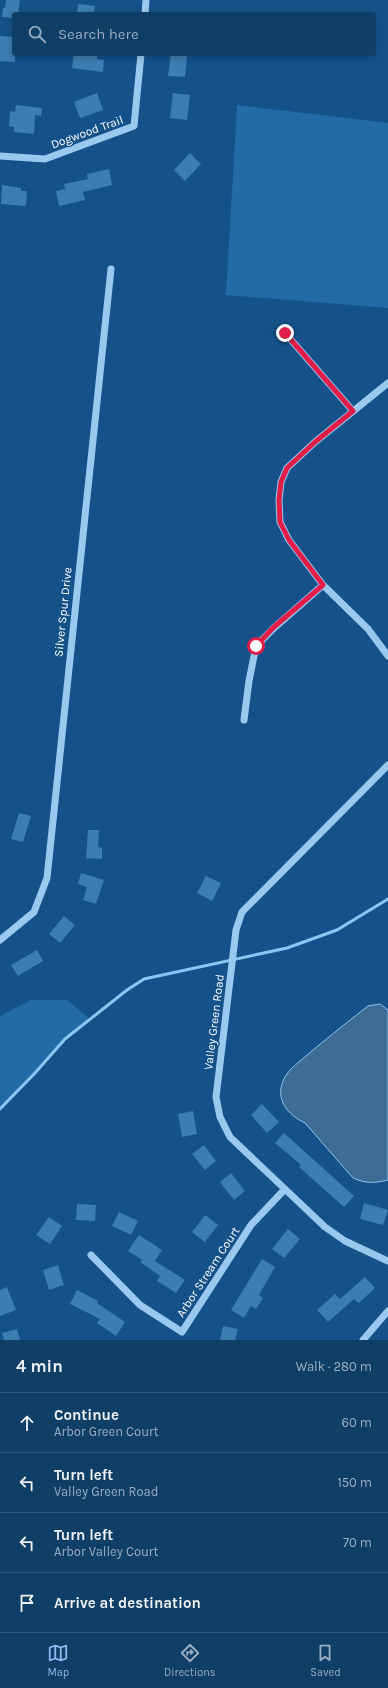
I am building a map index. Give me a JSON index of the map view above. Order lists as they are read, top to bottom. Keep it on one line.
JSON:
{"streets":{"street":["Dogwood Trail","Silver Spur Drive","Valley Green Road","Arbor Stream Court"]},"crossings":[["Valley Green Road","Arbor Stream Court"]],"page":{"search":"Search here","heading":["4 min","Walk · 280 m"],"list":[["Continue","Arbor Green Court","60 m"],["Turn left","Valley Green Road","150 m"],["Turn left","Arbor Valley Court","70 m"],"Arrive at destination"],"nav":["Map","Directions","Saved"]}}
